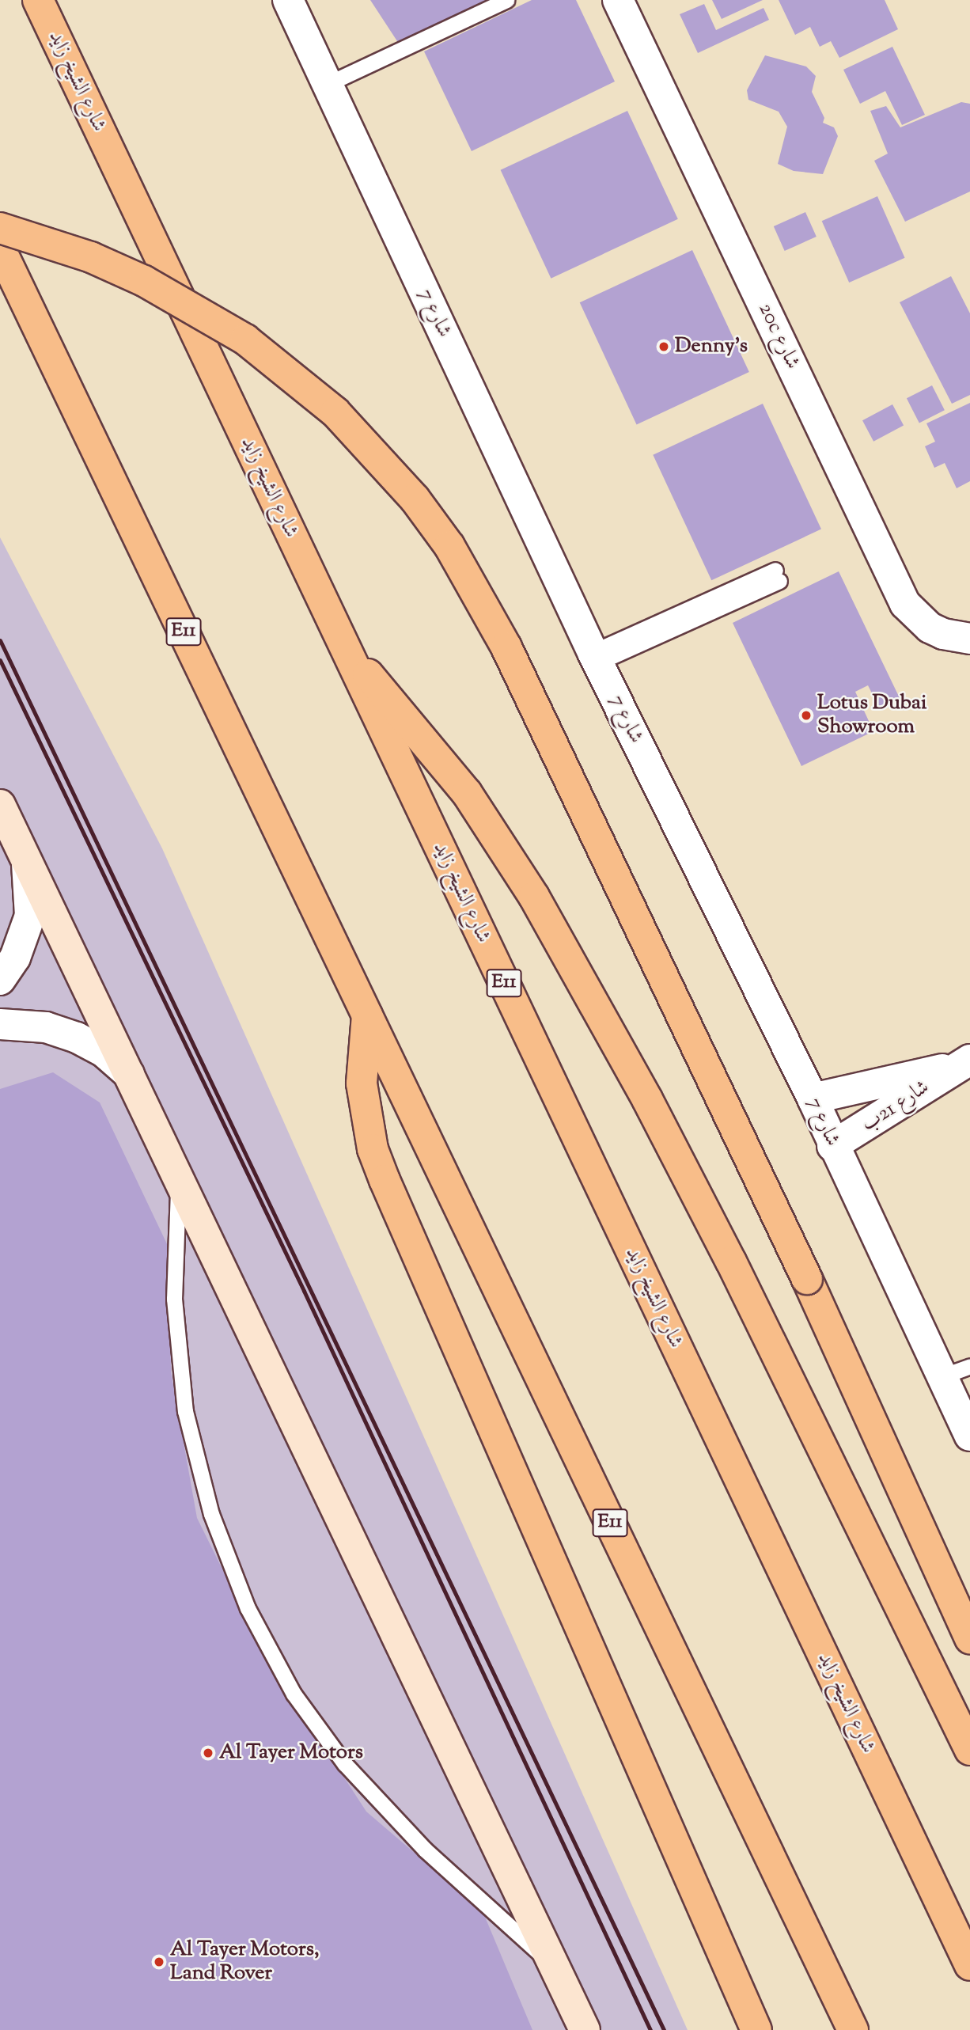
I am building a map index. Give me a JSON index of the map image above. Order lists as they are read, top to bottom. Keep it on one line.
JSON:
{"streets":{"highway":["شارع الشيخ زايد","E11"],"street":["شارع 7","20c شارع","شارع 21ب"]},"crossings":[["شارع 7","شارع 21ب"]],"places":["Denny's","Lotus Dubai Showroom","Al Tayer Motors","Al Tayer Motors, Land Rover"]}
